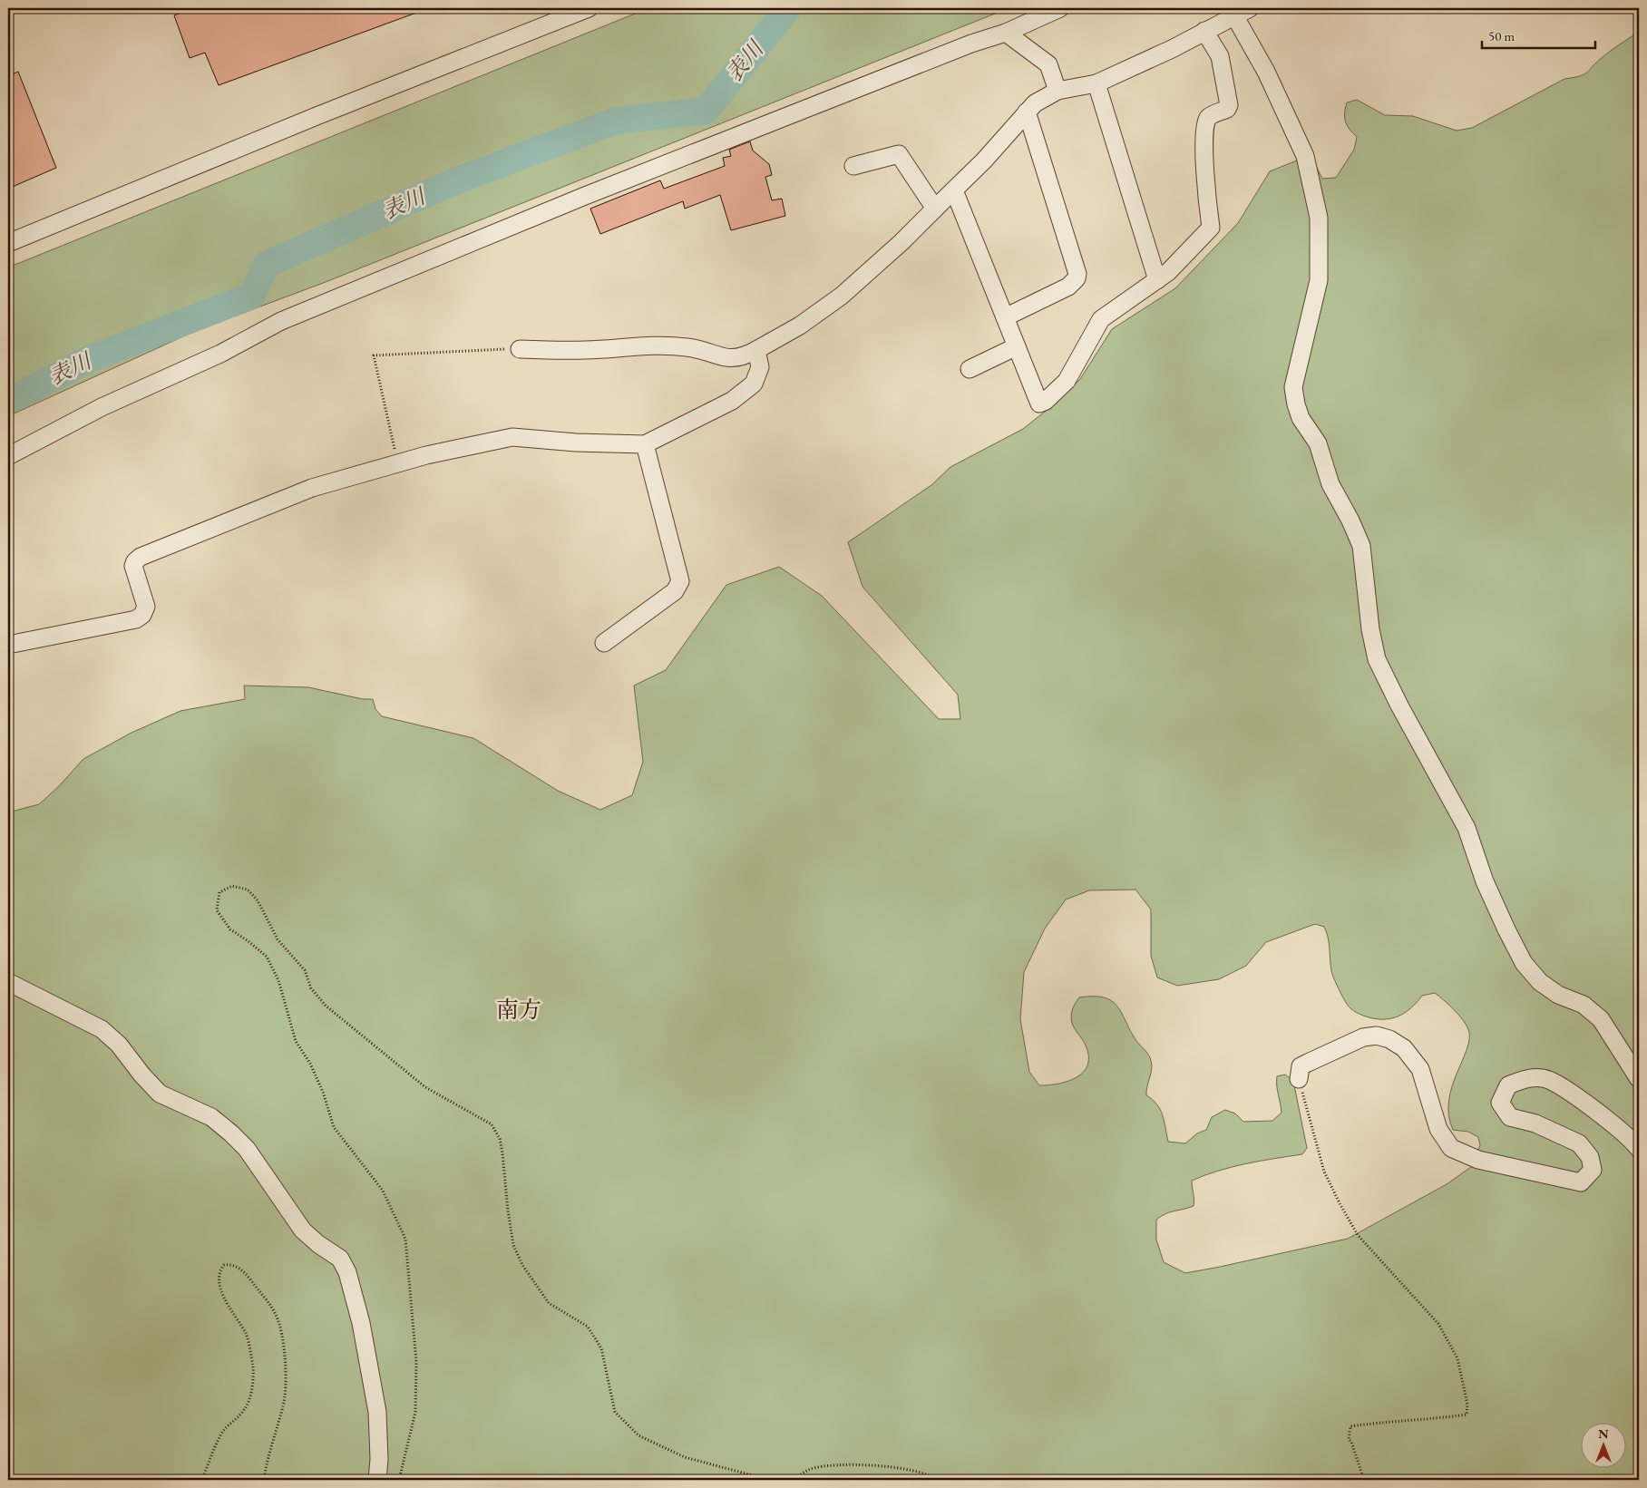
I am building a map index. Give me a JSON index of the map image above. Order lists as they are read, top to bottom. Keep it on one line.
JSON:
{"districts":["南方"],"water":["表川"],"scale_bar":"50 m","north":"top"}
